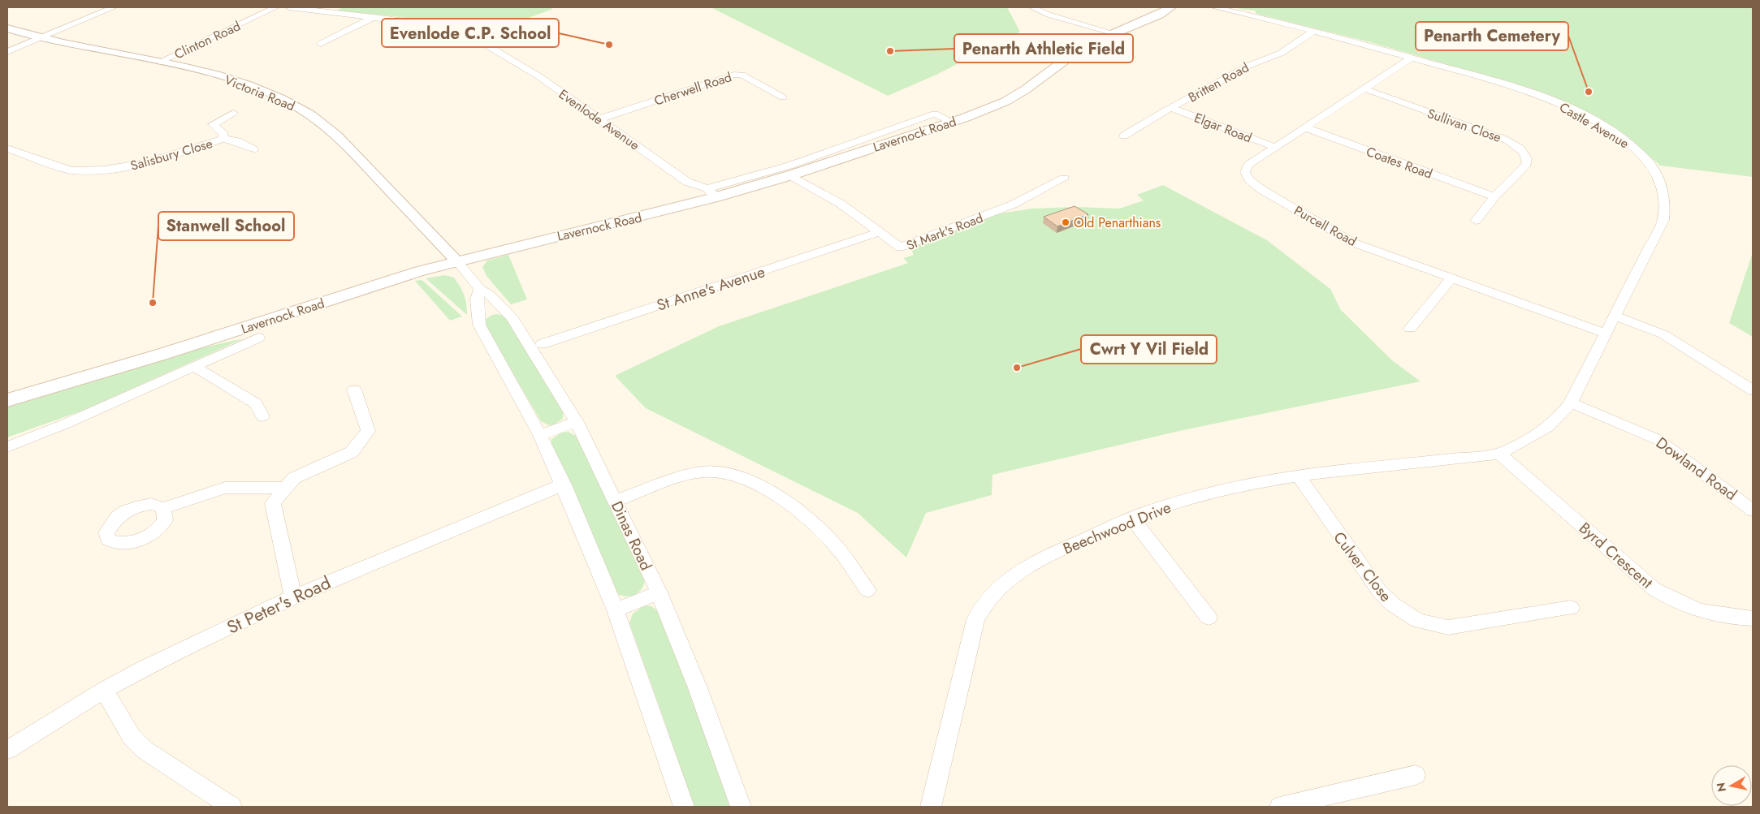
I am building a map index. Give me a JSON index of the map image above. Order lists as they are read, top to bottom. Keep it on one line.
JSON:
{"streets":{"main road":["Lavernock Road"],"street":["Clinton Road","Britten Road","Cherwell Road","Victoria Road","Evenlode Avenue","Sullivan Close","Castle Avenue","Elgar Road","Salisbury Close","Coates Road","Purcell Road","St Mark's Road","St Anne's Avenue","Dowland Road","Beechwood Drive","Dinas Road","Byrd Crescent","Culver Close","St Peter's Road"]},"crossings":[["Clinton Road","Victoria Road"],["Britten Road","Castle Avenue"],["Britten Road","Elgar Road"],["Cherwell Road","Evenlode Avenue"],["Victoria Road","Lavernock Road"],["Victoria Road","Dinas Road"],["Evenlode Avenue","Lavernock Road"],["Sullivan Close","Coates Road"],["Sullivan Close","Purcell Road"],["Castle Avenue","Purcell Road"],["Castle Avenue","Dowland Road"],["Castle Avenue","Beechwood Drive"],["Castle Avenue","Byrd Crescent"],["Elgar Road","Purcell Road"],["Lavernock Road","St Mark's Road"],["Lavernock Road","Dinas Road"],["Coates Road","Purcell Road"],["St Mark's Road","St Anne's Avenue"],["Beechwood Drive","Byrd Crescent"],["Beechwood Drive","Culver Close"]],"places":["Evenlode C.P. School","Penarth Athletic Field","Penarth Cemetery","Old Penarthians","Stanwell School","Cwrt Y Vil Field"],"north":"left"}
